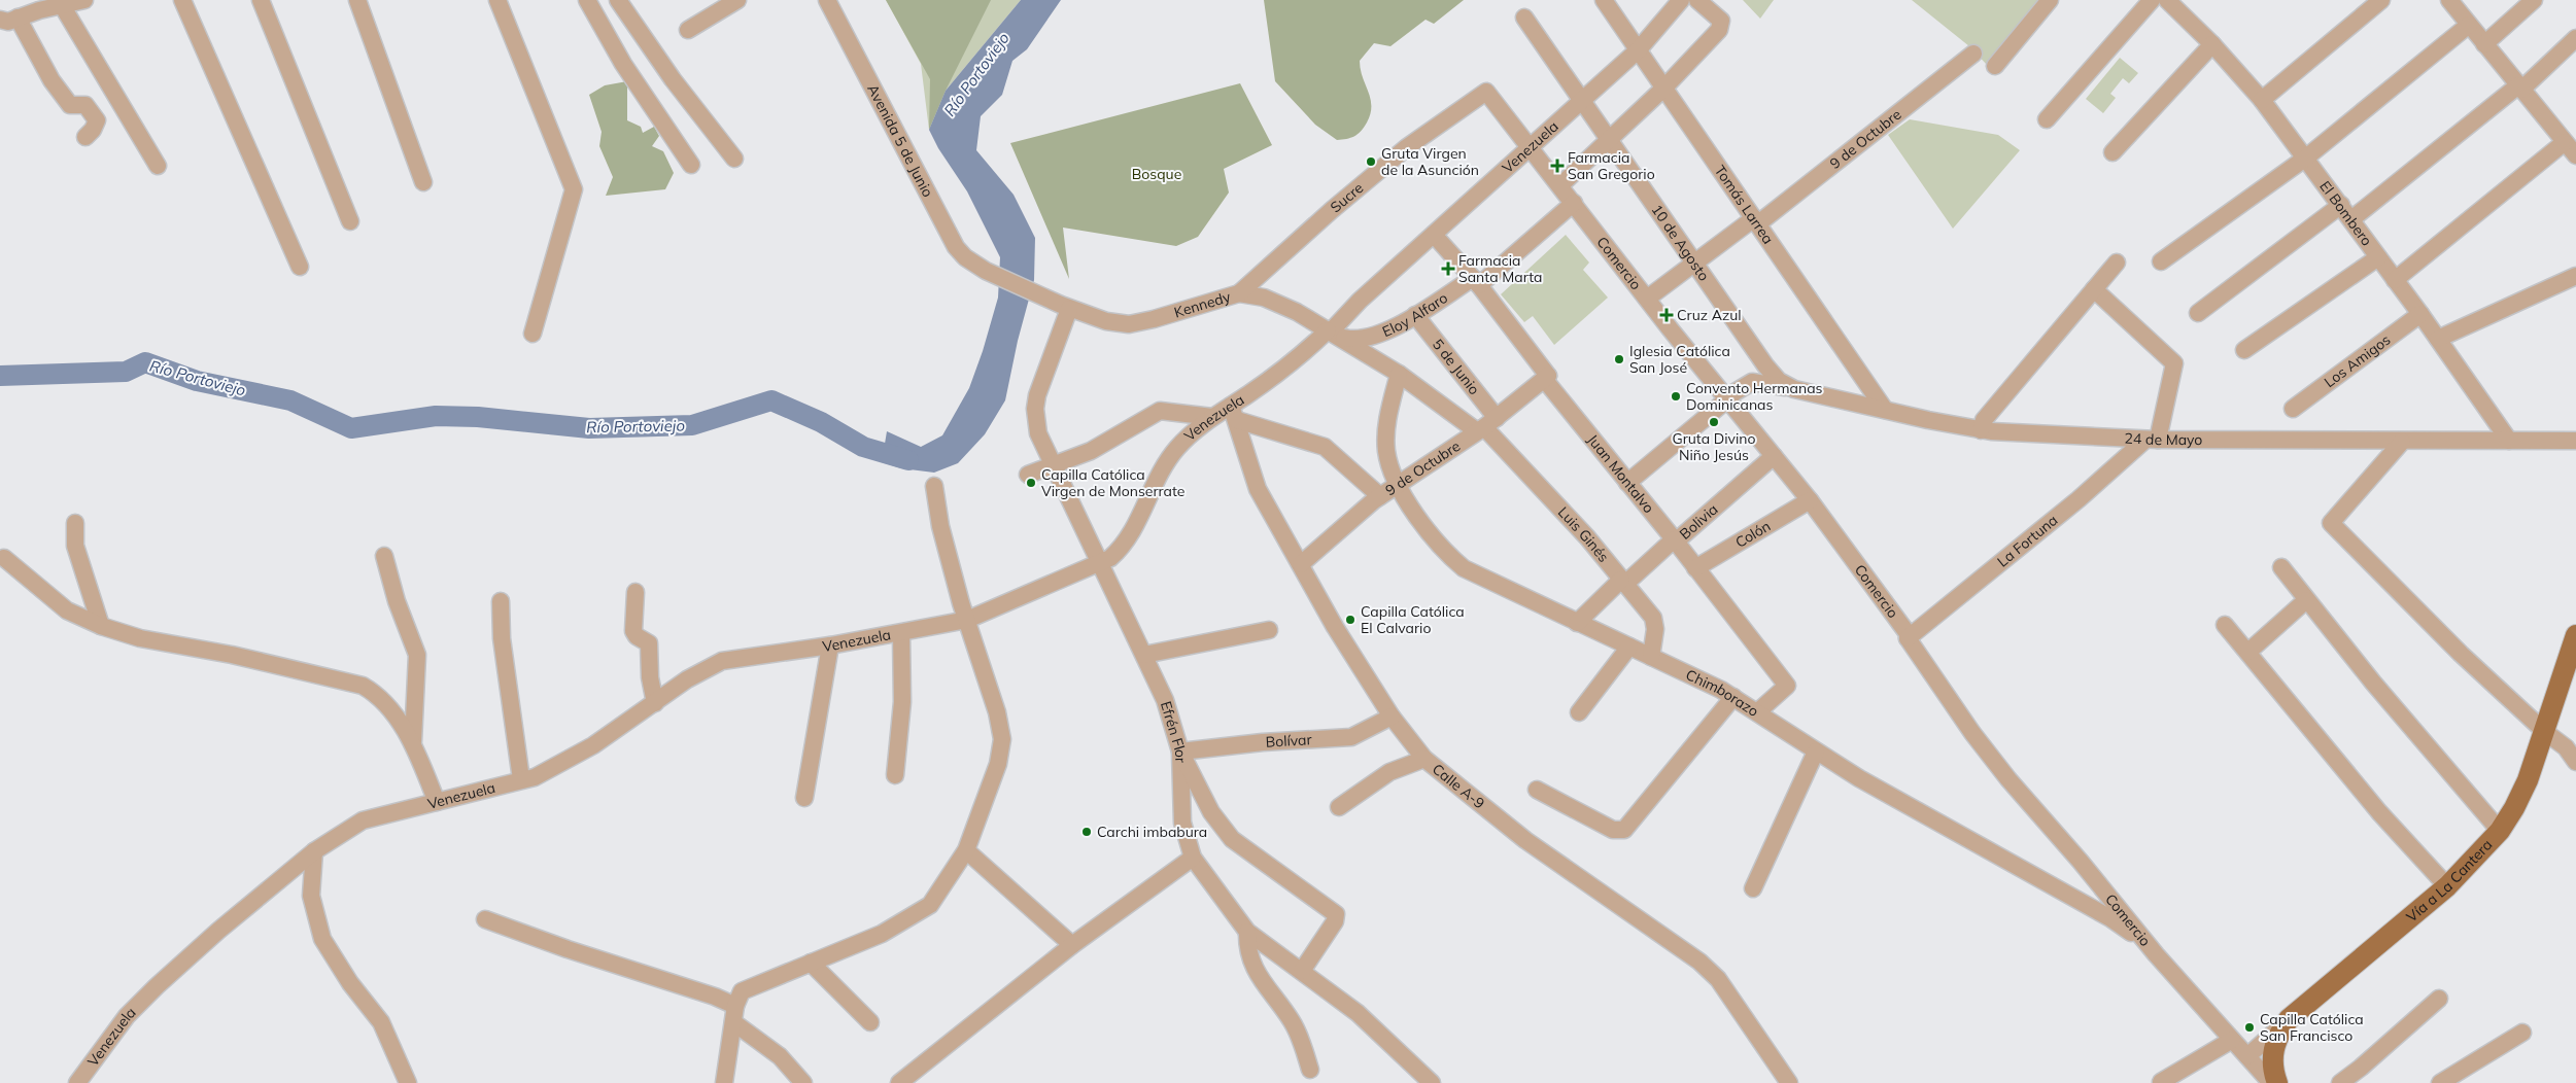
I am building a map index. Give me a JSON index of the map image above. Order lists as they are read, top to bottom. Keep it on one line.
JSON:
{"streets":{"main road":["Vía a La Cantera"],"street":["9 de Octubre","Avenida 5 de Junio","Venezuela","Sucre","Tomás Larrea","El Bombero","10 de Agosto","Comercio","Kennedy","Eloy Alfaro","Los Amigos","5 de Junio","24 de Mayo","Juan Montalvo","Bolivia","Colón","Luis Ginés","La Fortuna","Chimborazo","Efrén Flor","Bolívar","Calle A-9"]},"crossings":[["9 de Octubre","Tomás Larrea"],["9 de Octubre","10 de Agosto"],["9 de Octubre","Comercio"],["9 de Octubre","5 de Junio"],["9 de Octubre","Juan Montalvo"],["9 de Octubre","Luis Ginés"],["9 de Octubre","Chimborazo"],["9 de Octubre","Calle A-9"],["Avenida 5 de Junio","Kennedy"],["Avenida 5 de Junio","Efrén Flor"],["Venezuela","Tomás Larrea"],["Venezuela","10 de Agosto"],["Venezuela","Comercio"],["Venezuela","Kennedy"],["Venezuela","Eloy Alfaro"],["Venezuela","Juan Montalvo"],["Venezuela","Luis Ginés"],["Venezuela","Efrén Flor"],["Venezuela","Calle A-9"],["Sucre","Comercio"],["Sucre","Kennedy"],["Tomás Larrea","24 de Mayo"],["El Bombero","Los Amigos"],["El Bombero","24 de Mayo"],["10 de Agosto","24 de Mayo"],["Comercio","Eloy Alfaro"],["Comercio","Bolivia"],["Comercio","Colón"],["Comercio","La Fortuna"],["Comercio","Chimborazo"],["Kennedy","Eloy Alfaro"],["Kennedy","Luis Ginés"],["Kennedy","Efrén Flor"],["Eloy Alfaro","5 de Junio"],["Eloy Alfaro","Juan Montalvo"],["Eloy Alfaro","Luis Ginés"],["5 de Junio","Luis Ginés"],["24 de Mayo","La Fortuna"],["Juan Montalvo","Bolivia"],["Juan Montalvo","Colón"],["Juan Montalvo","Chimborazo"],["Bolivia","Luis Ginés"],["Bolivia","Chimborazo"],["Luis Ginés","Chimborazo"],["Efrén Flor","Bolívar"],["Bolívar","Calle A-9"]],"water":["Río Portoviejo"],"parks":["Bosque"],"places":{"other":["Gruta Virgen de la Asunción","Iglesia Católica San José","Convento Hermanas Dominicanas","Gruta Divino Niño Jesús","Capilla Católica Virgen de Monserrate","Capilla Católica El Calvario","Carchi imbabura","Capilla Católica San Francisco"],"health":["Farmacia San Gregorio","Farmacia Santa Marta","Cruz Azul"]}}
